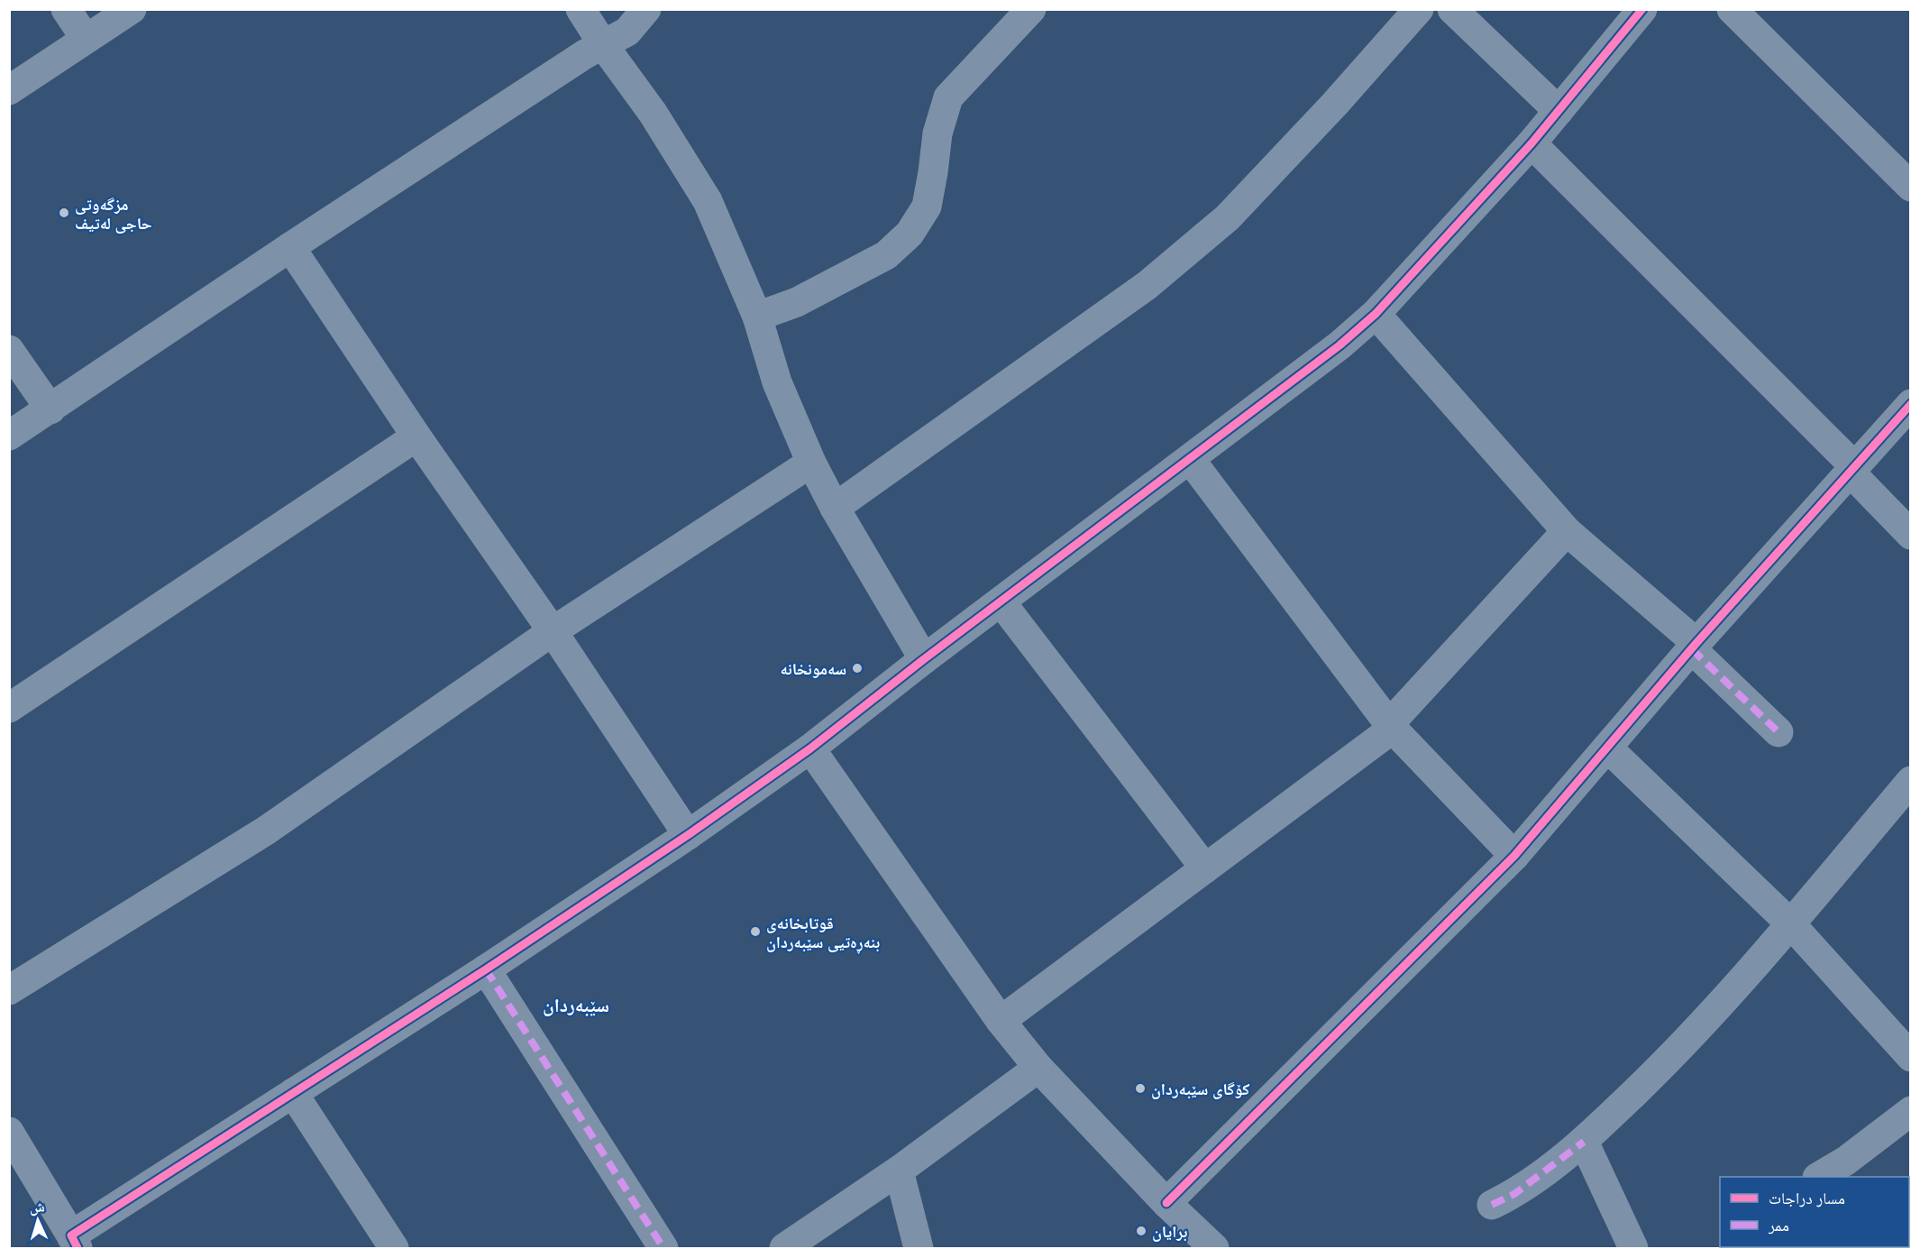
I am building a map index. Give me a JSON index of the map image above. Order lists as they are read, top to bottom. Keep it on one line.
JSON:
{"districts":["سێبەردان"],"places":["مزگەوتی حاجی لەتیف","سەمونخانە","قوتابخانەی بنەڕەتیی سێبەردان","کۆگای سێبەردان","برايان"],"legend":["مسار دراجات","ممر"],"north":"top"}
